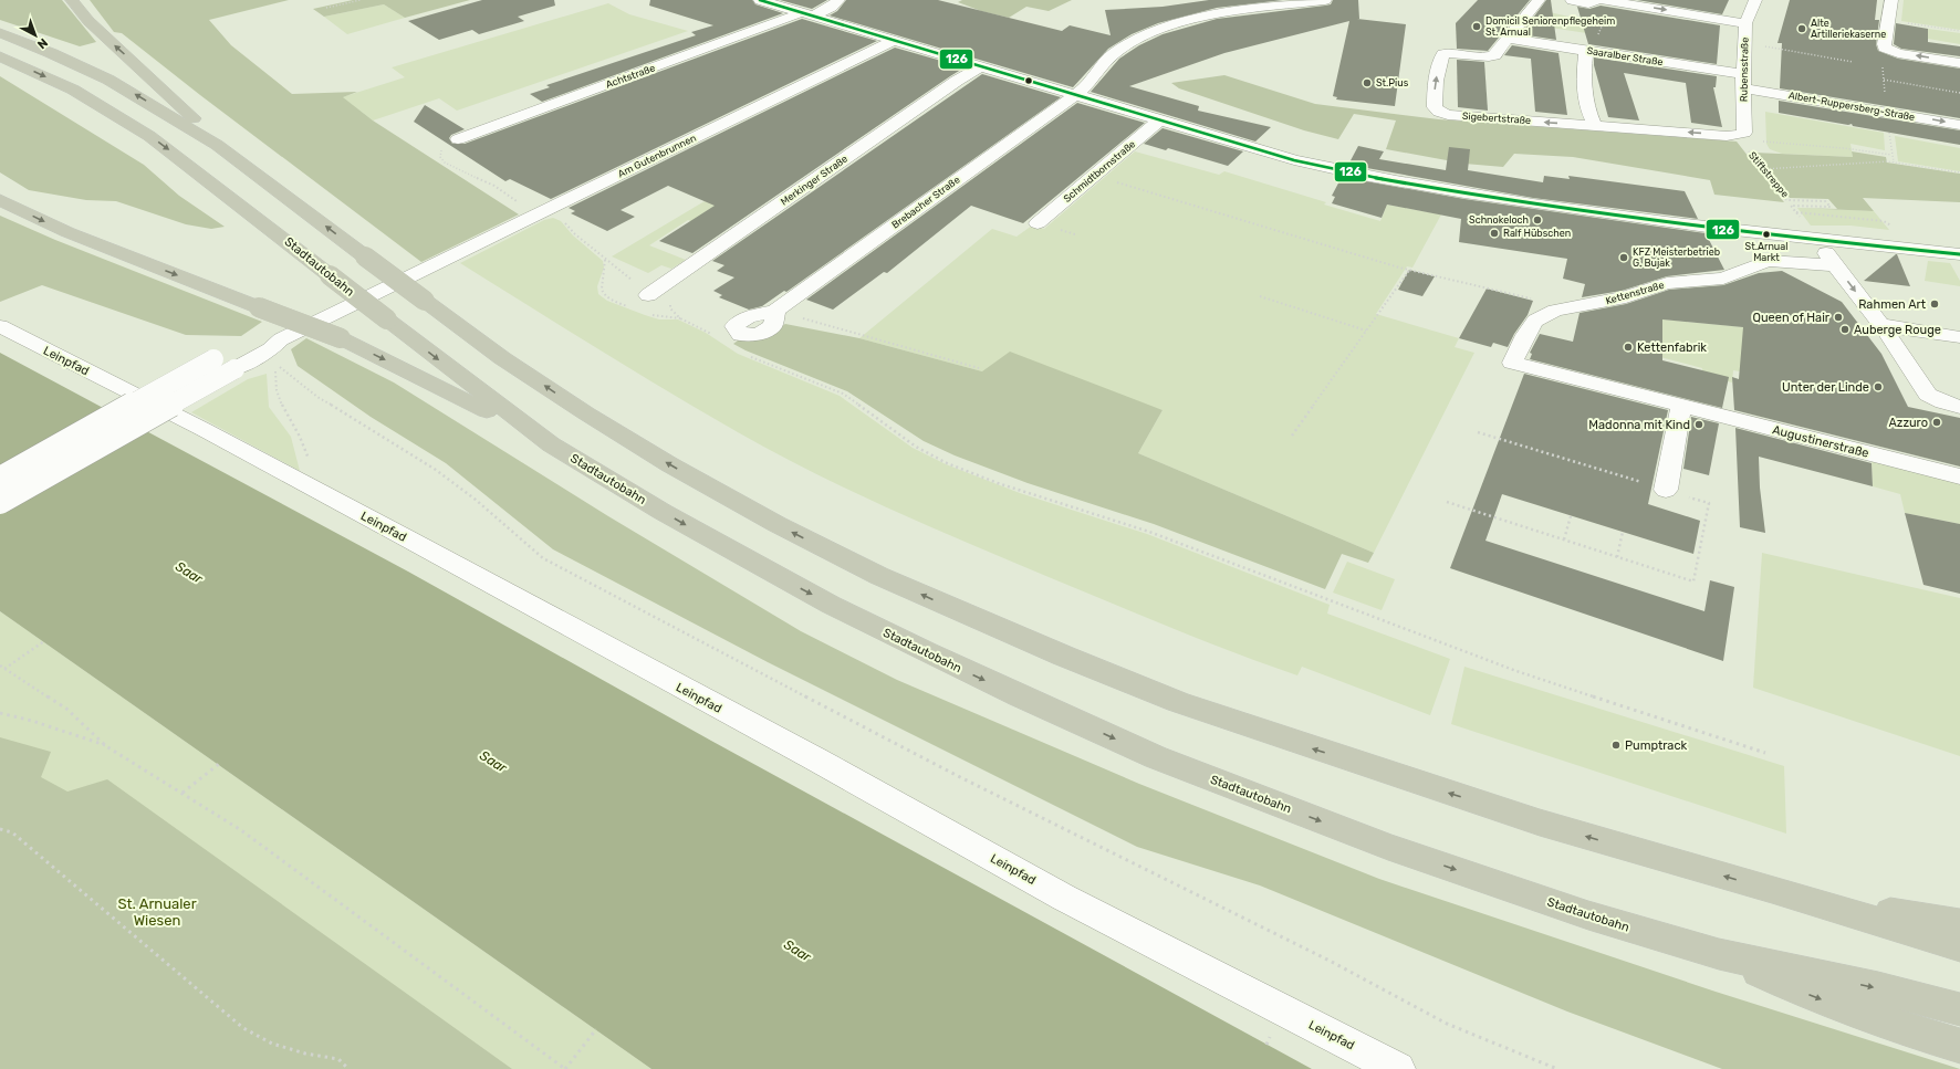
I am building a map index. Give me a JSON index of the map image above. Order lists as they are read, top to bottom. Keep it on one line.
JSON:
{"streets":{"highway":["Stadtautobahn"],"street":["Saaralber Straße","Rubensstraße","Achtstraße","Albert-Ruppersberg-Straße","Sigebertstraße","Am Gutenbrunnen","Schmidtbornstraße","Merkinger Straße","Brebacher Straße","Kettenstraße","Leinpfad","Augustinerstraße"],"path":["Stiftstreppe"]},"crossings":[["Saaralber Straße","Rubensstraße"],["Saaralber Straße","Albert-Ruppersberg-Straße"],["Saaralber Straße","Sigebertstraße"],["Rubensstraße","Albert-Ruppersberg-Straße"],["Rubensstraße","Sigebertstraße"],["Rubensstraße","Stiftstreppe"],["Sigebertstraße","Stiftstreppe"],["Kettenstraße","Augustinerstraße"]],"water":["Saar"],"parks":["St. Arnualer Wiesen"],"places":["Domicil Seniorenpflegeheim St. Arnual","Alte Artilleriekaserne","St.Pius","Schnokeloch","Ralf Hübschen","St.Arnual Markt","KFZ Meisterbetrieb G. Bujak","Rahmen Art","Queen of Hair","Auberge Rouge","Kettenfabrik","Unter der Linde","Azzuro","Madonna mit Kind","Pumptrack"],"lines":["transit line 126"],"north":"bottom right"}
